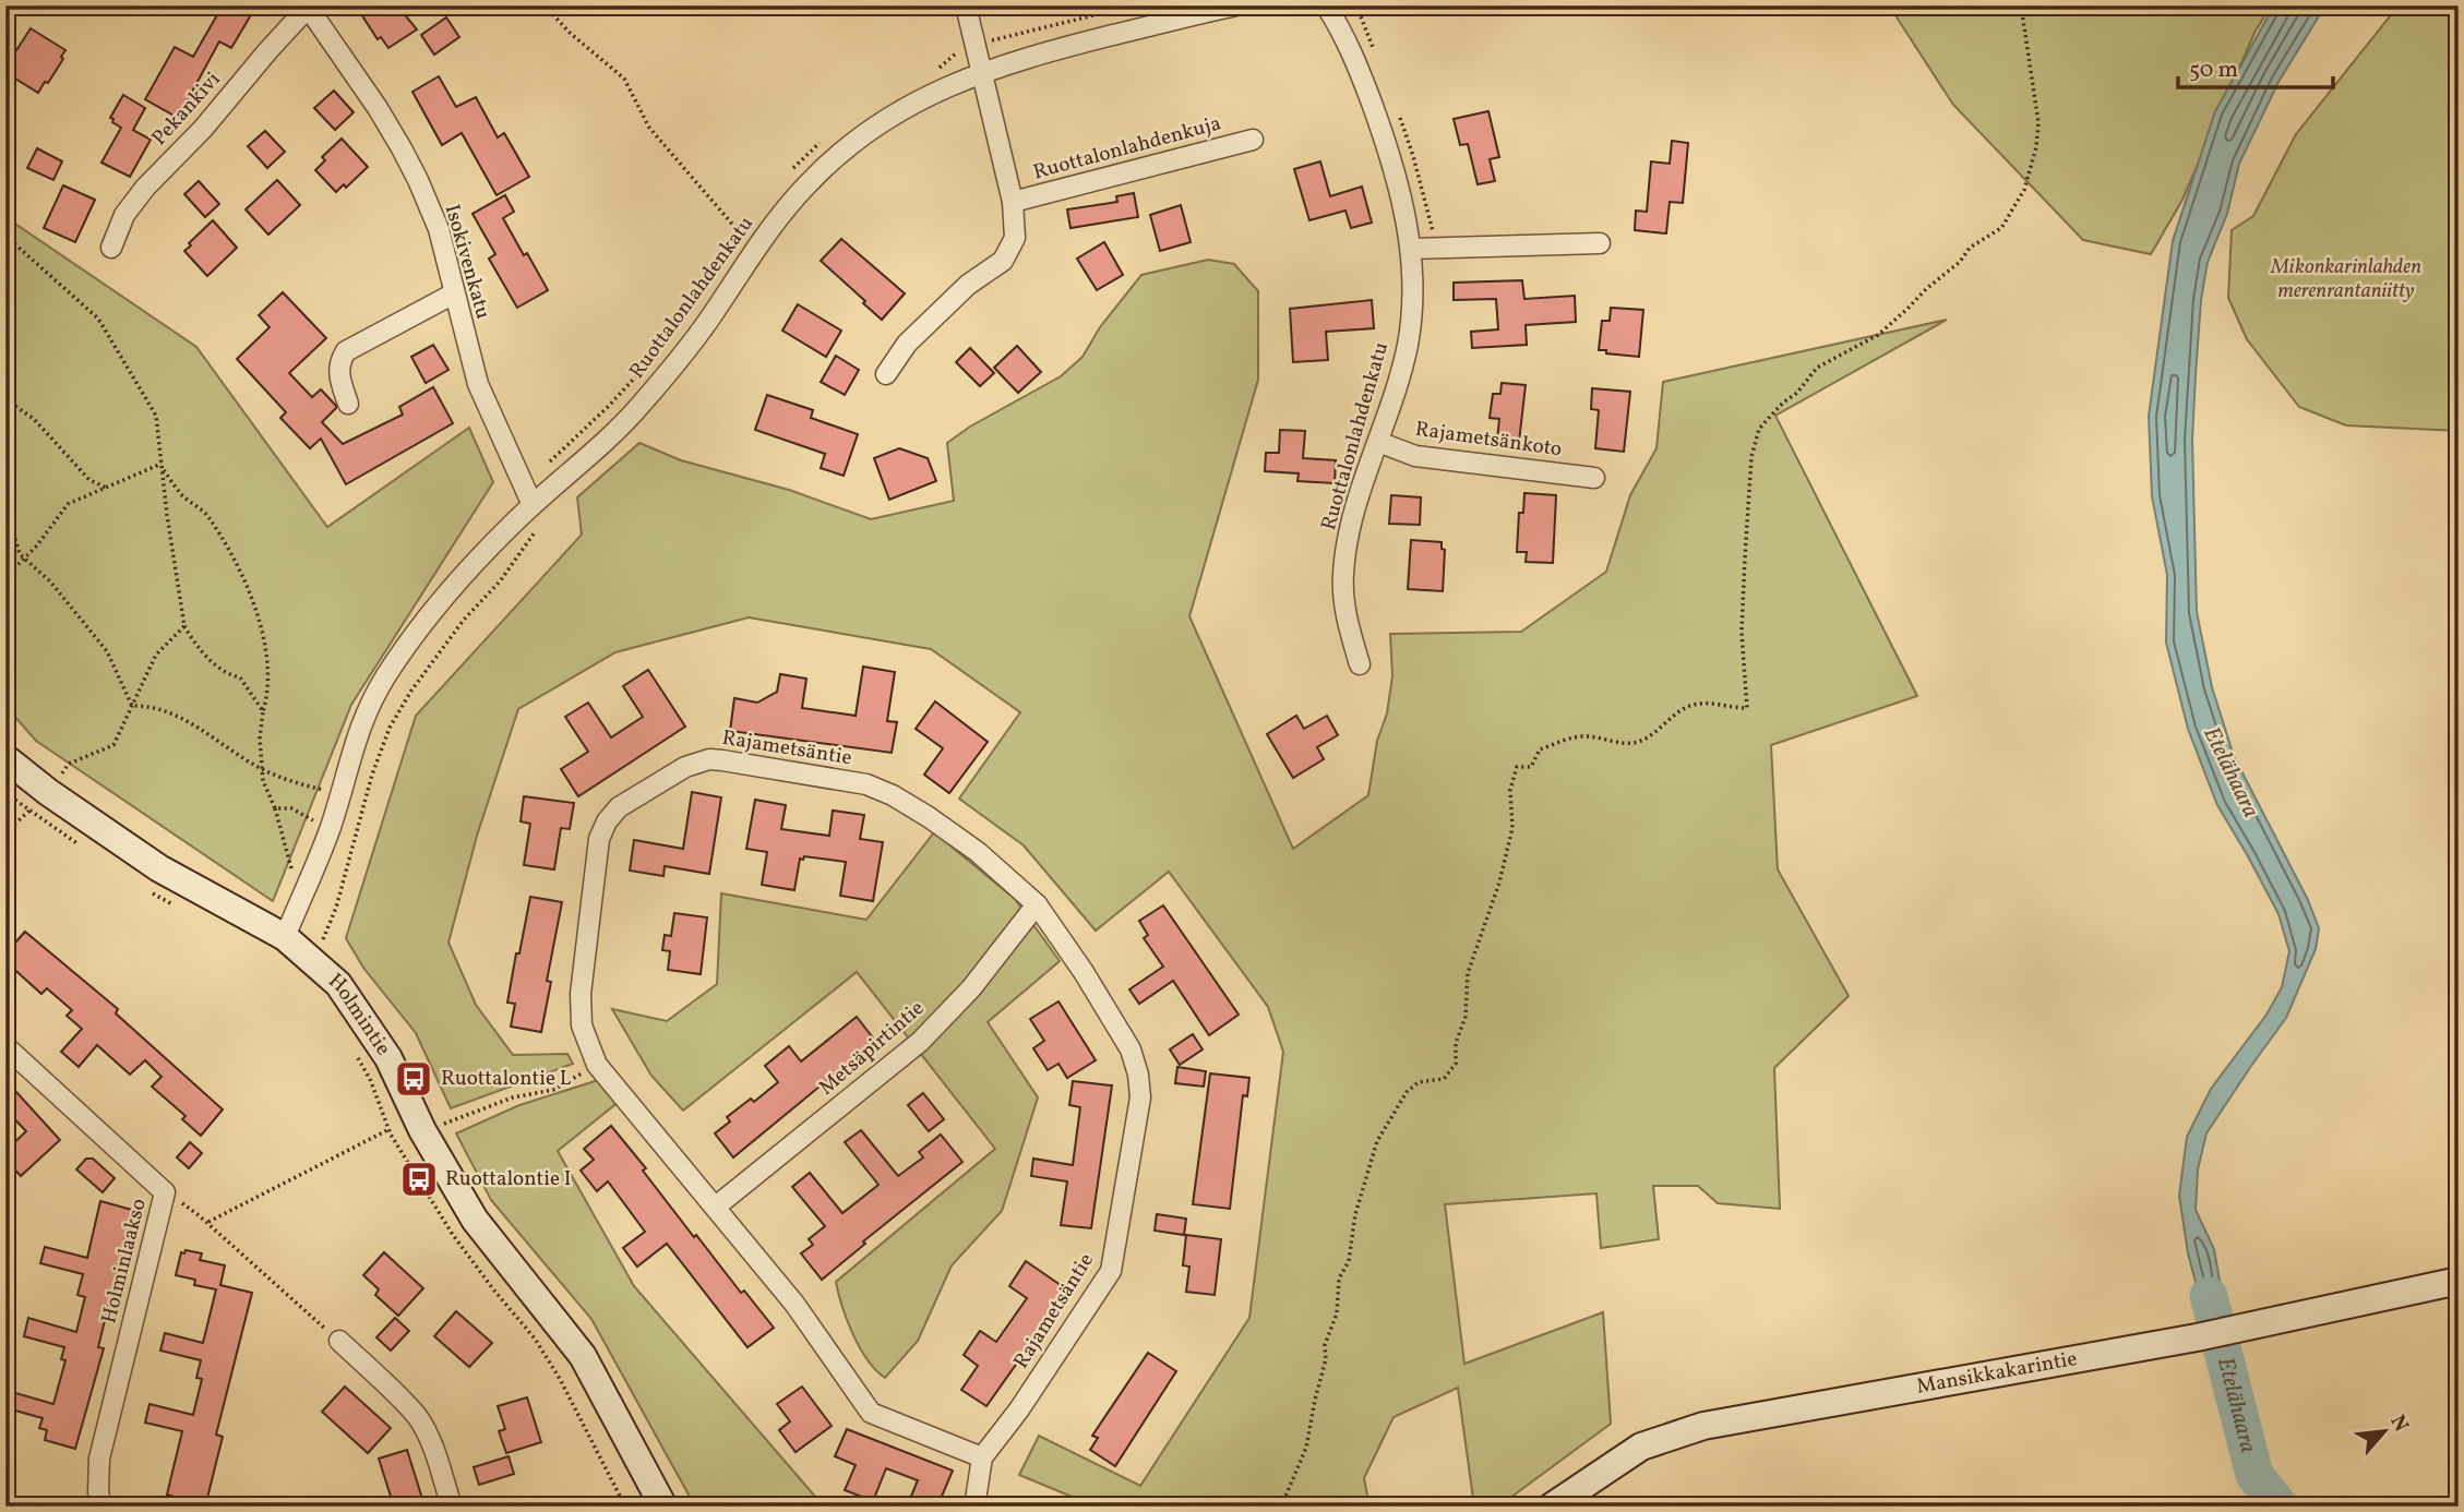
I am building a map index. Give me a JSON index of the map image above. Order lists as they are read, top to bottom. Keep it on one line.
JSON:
{"streets":{"street":["Pekankivi","Ruottalonlahdenkuja","Isokivenkatu","Ruottalonlahdenkatu","Rajametsänkoto","Rajametsäntie","Holmintie","Metsäpirtintie","Holminlaakso","Mansikkakarintie"]},"crossings":[["Pekankivi","Isokivenkatu"],["Isokivenkatu","Ruottalonlahdenkatu"],["Ruottalonlahdenkatu","Rajametsänkoto"],["Ruottalonlahdenkatu","Holmintie"],["Rajametsäntie","Metsäpirtintie"]],"water":["Etelähaara"],"parks":["Mikonkarinlahden merenrantaniitty"],"places":{"bus stop":["Ruottalontie L","Ruottalontie I"]},"scale_bar":"50 m","north":"top right"}
